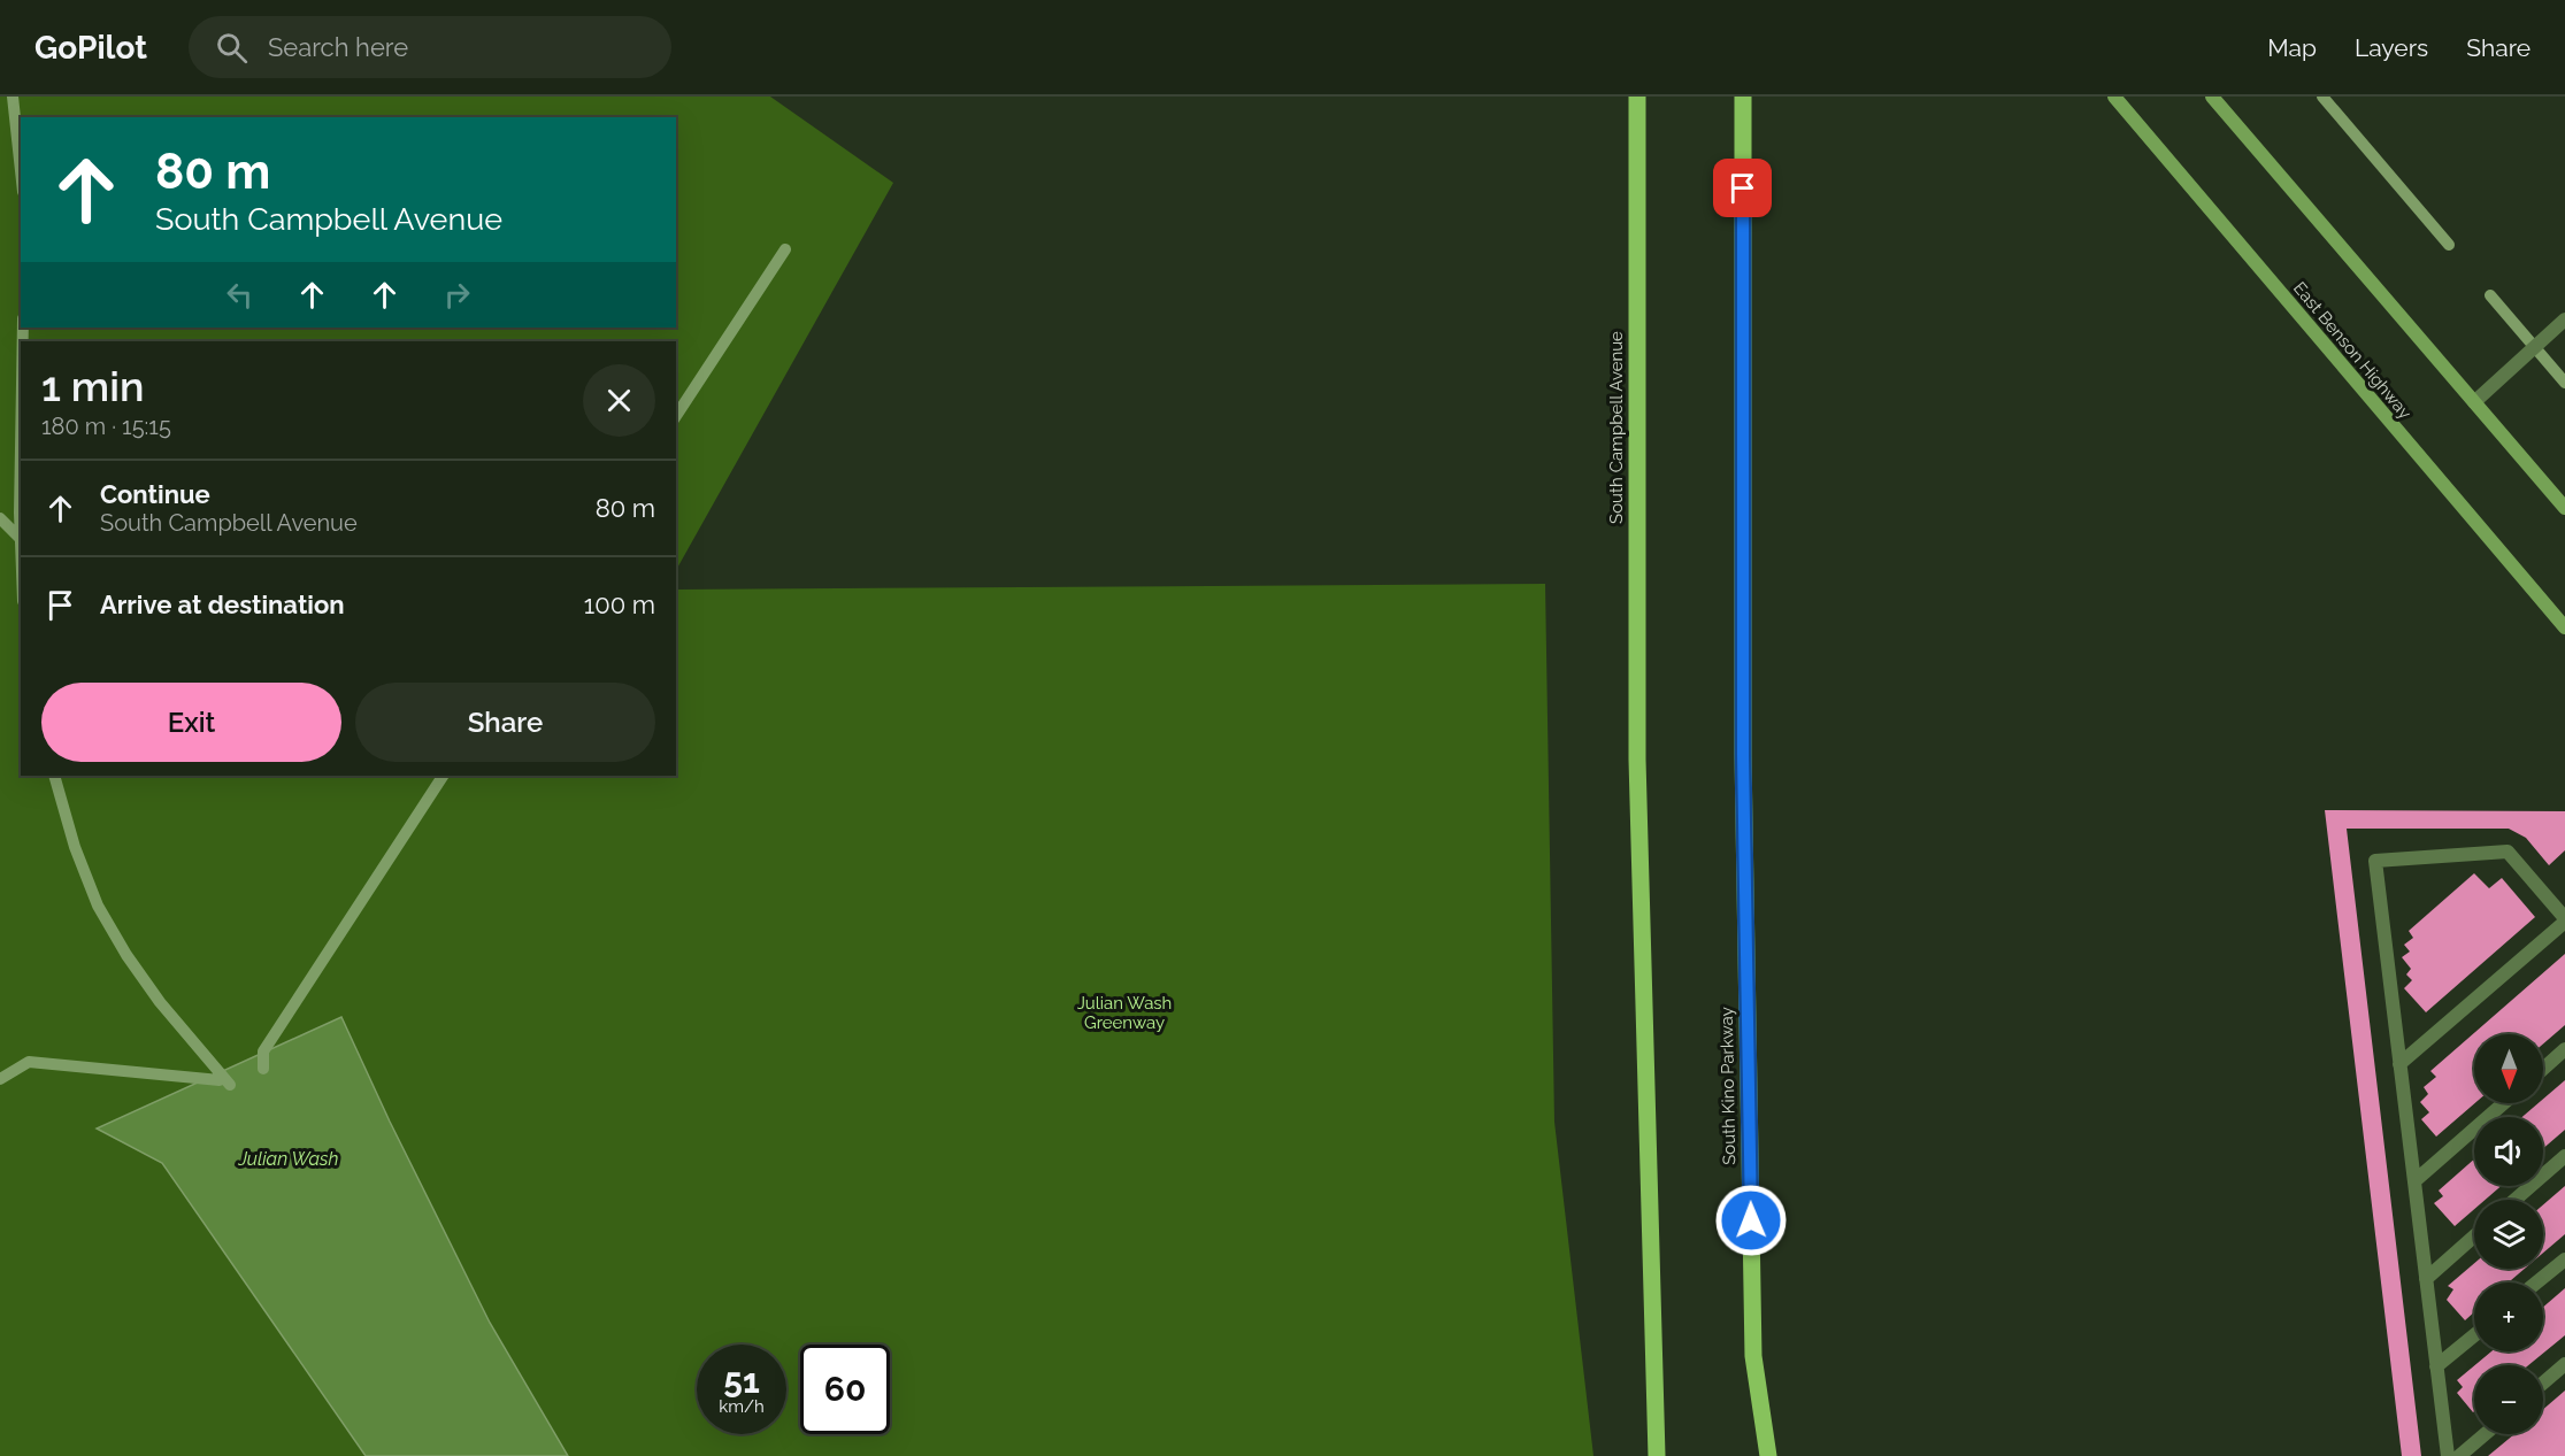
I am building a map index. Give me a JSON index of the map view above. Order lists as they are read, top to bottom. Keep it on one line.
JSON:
{"streets":{"main road":["East Benson Highway","South Campbell Avenue","South Kino Parkway"]},"water":["Julian Wash"],"parks":["Julian Wash Greenway"],"north":"bottom","page":{"header":"GoPilot","search":"Search here","nav":["Map","Layers","Share"],"turn":["80 m","South Campbell Avenue"],"heading":["1 min","180 m · 15:15"],"list":[{"name":"Continue","note":"South Campbell Avenue","value":"80 m"},{"name":"Arrive at destination","value":"100 m"}],"buttons":["Exit","Share"],"map_buttons":["+","−"],"speed":"51 km/h","limit":"60"}}
